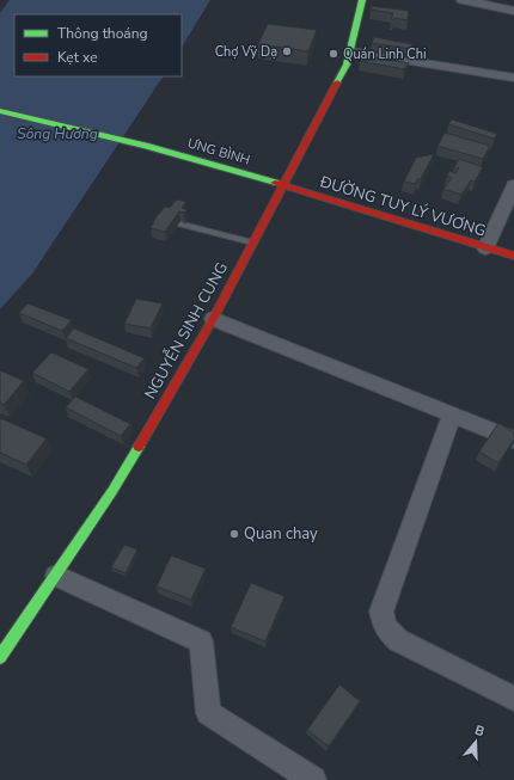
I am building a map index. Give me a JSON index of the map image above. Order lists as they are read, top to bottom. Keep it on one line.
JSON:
{"streets":{"main road":["ƯNG BÌNH","ĐƯỜNG TUY LÝ VƯƠNG","NGUYỄN SINH CUNG"]},"crossings":[["ƯNG BÌNH","ĐƯỜNG TUY LÝ VƯƠNG"],["ƯNG BÌNH","NGUYỄN SINH CUNG"],["ĐƯỜNG TUY LÝ VƯƠNG","NGUYỄN SINH CUNG"]],"water":["Sông Hương"],"places":["Chợ Vỹ Dạ","Quán Linh Chi","Quan chay"],"legend":["Thông thoáng","Kẹt xe"],"north":"top"}
